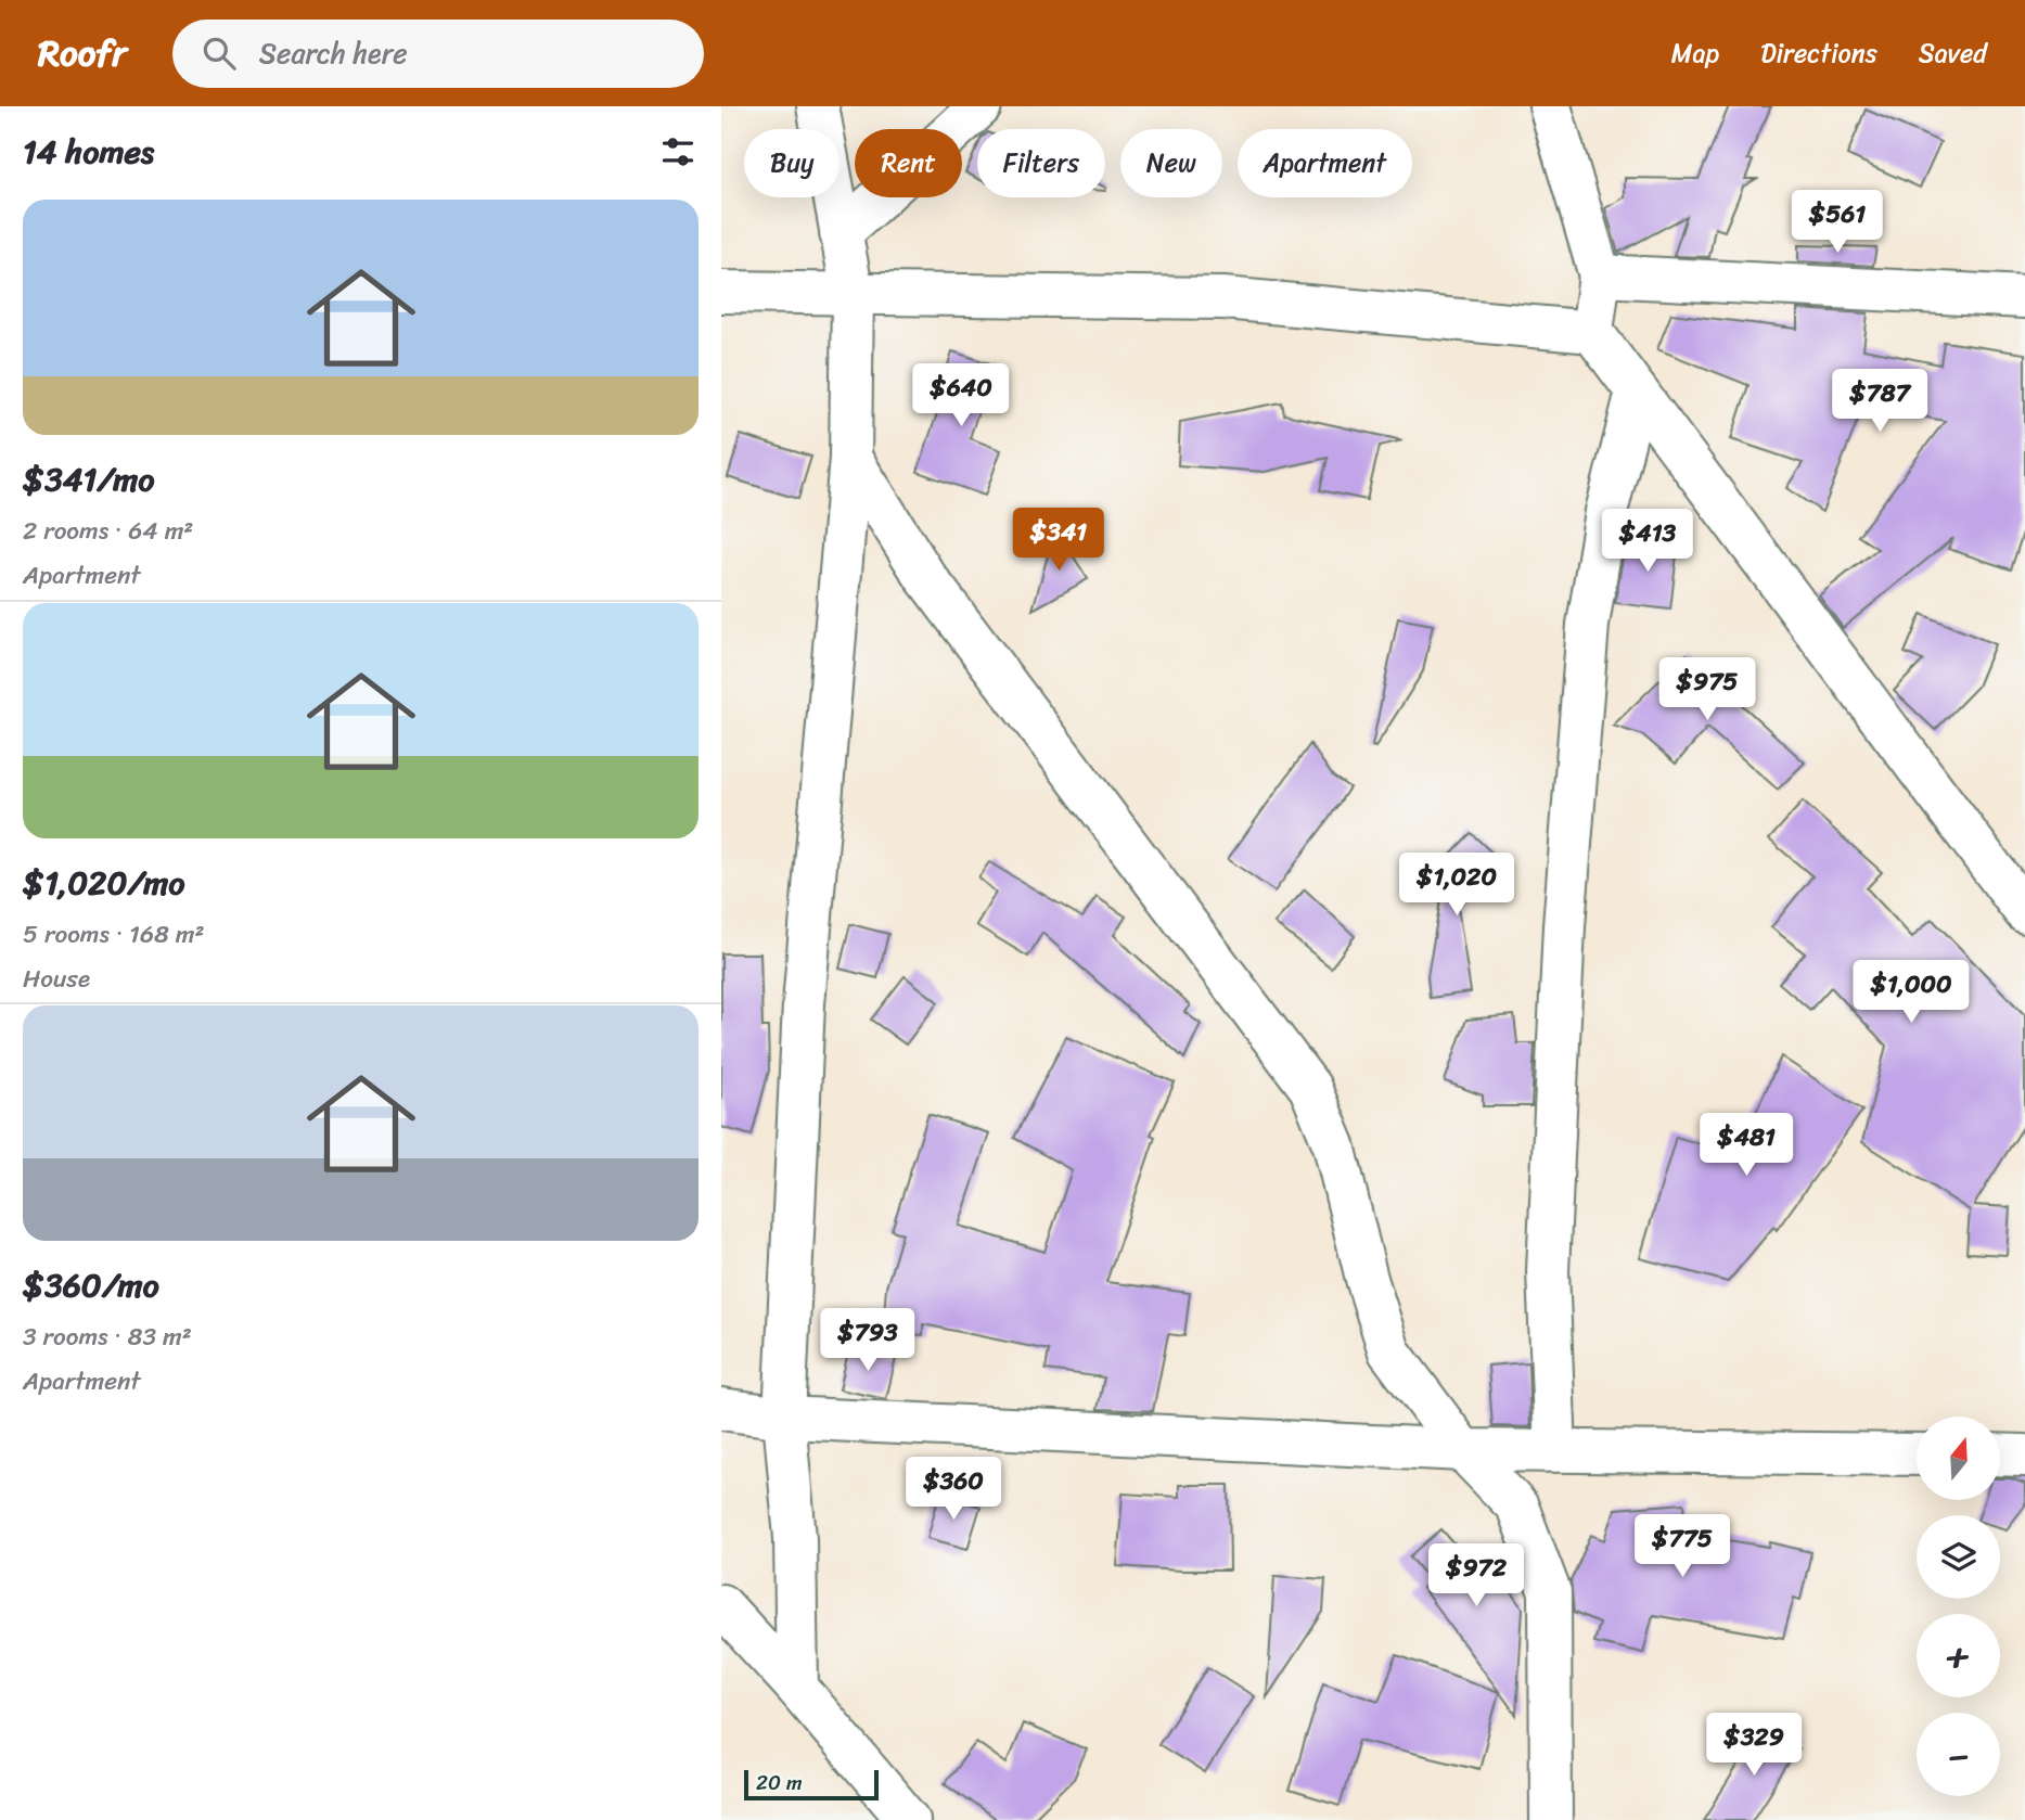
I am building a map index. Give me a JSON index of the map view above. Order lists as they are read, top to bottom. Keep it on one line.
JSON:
{"scale_bar":"20 m","north":"top","page":{"header":"Roofr","search":"Search here","nav":["Map","Directions","Saved"],"heading":"14 homes","chip":["Buy","Rent","Filters","New","Apartment"],"price":["$561","$640","$787","$341","$413","$975","$1,020","$1,000","$481","$793","$360","$775","$972","$329"],"list":[{"name":"$341/mo","note":"2 rooms · 64 m² · Apartment"},{"name":"$1,020/mo","note":"5 rooms · 168 m² · House"},{"name":"$360/mo","note":"3 rooms · 83 m² · Apartment"}],"map_buttons":["+","−"],"scale":"20 m"}}
